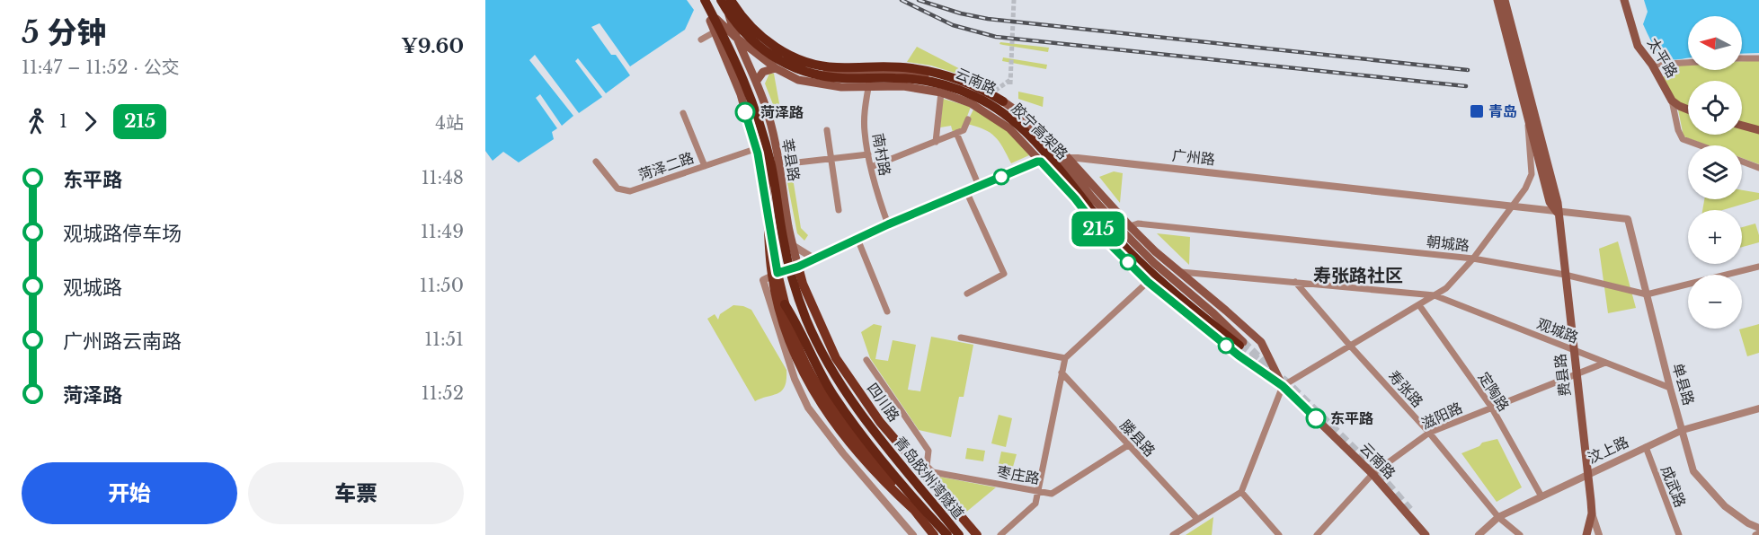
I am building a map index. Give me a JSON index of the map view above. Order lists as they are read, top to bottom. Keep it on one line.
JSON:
{"streets":{"highway":["胶宁高架路","青岛胶州湾隧道"],"main road":["太平路","云南路","莘县路","费县路","四川路"],"street":["南村路","广州路","菏泽二路","朝城路","观城路","单县路","寿张路","定陶路","滋阳路","滕县路","汶上路","枣庄路","成武路"]},"crossings":[["云南路","胶宁高架路"],["云南路","南村路"],["云南路","广州路"],["云南路","莘县路"],["云南路","朝城路"],["云南路","观城路"],["云南路","滋阳路"],["胶宁高架路","莘县路"],["南村路","广州路"],["广州路","莘县路"],["广州路","费县路"],["广州路","单县路"],["广州路","四川路"],["莘县路","四川路"],["朝城路","费县路"],["朝城路","单县路"],["观城路","费县路"],["观城路","单县路"],["观城路","寿张路"],["观城路","滋阳路"],["费县路","滋阳路"],["费县路","汶上路"],["单县路","汶上路"],["寿张路","滋阳路"],["寿张路","汶上路"],["定陶路","滋阳路"],["定陶路","汶上路"],["四川路","枣庄路"],["滕县路","枣庄路"],["汶上路","成武路"]],"districts":["寿张路社区"],"places":{"transit":["青岛"],"other":["菏泽路","东平路"]},"lines":["bus line 215"],"north":"left","page":{"heading":["5 分钟","11:47 – 11:52 · 公交","¥9.60"],"on_map":"215","map_buttons":["+","−"],"legs":["1","215","4站"],"list":[{"name":"东平路","value":"11:48"},{"name":"观城路停车场","value":"11:49"},{"name":"观城路","value":"11:50"},{"name":"广州路云南路","value":"11:51"},{"name":"菏泽路","value":"11:52"}],"buttons":["开始","车票"]}}
